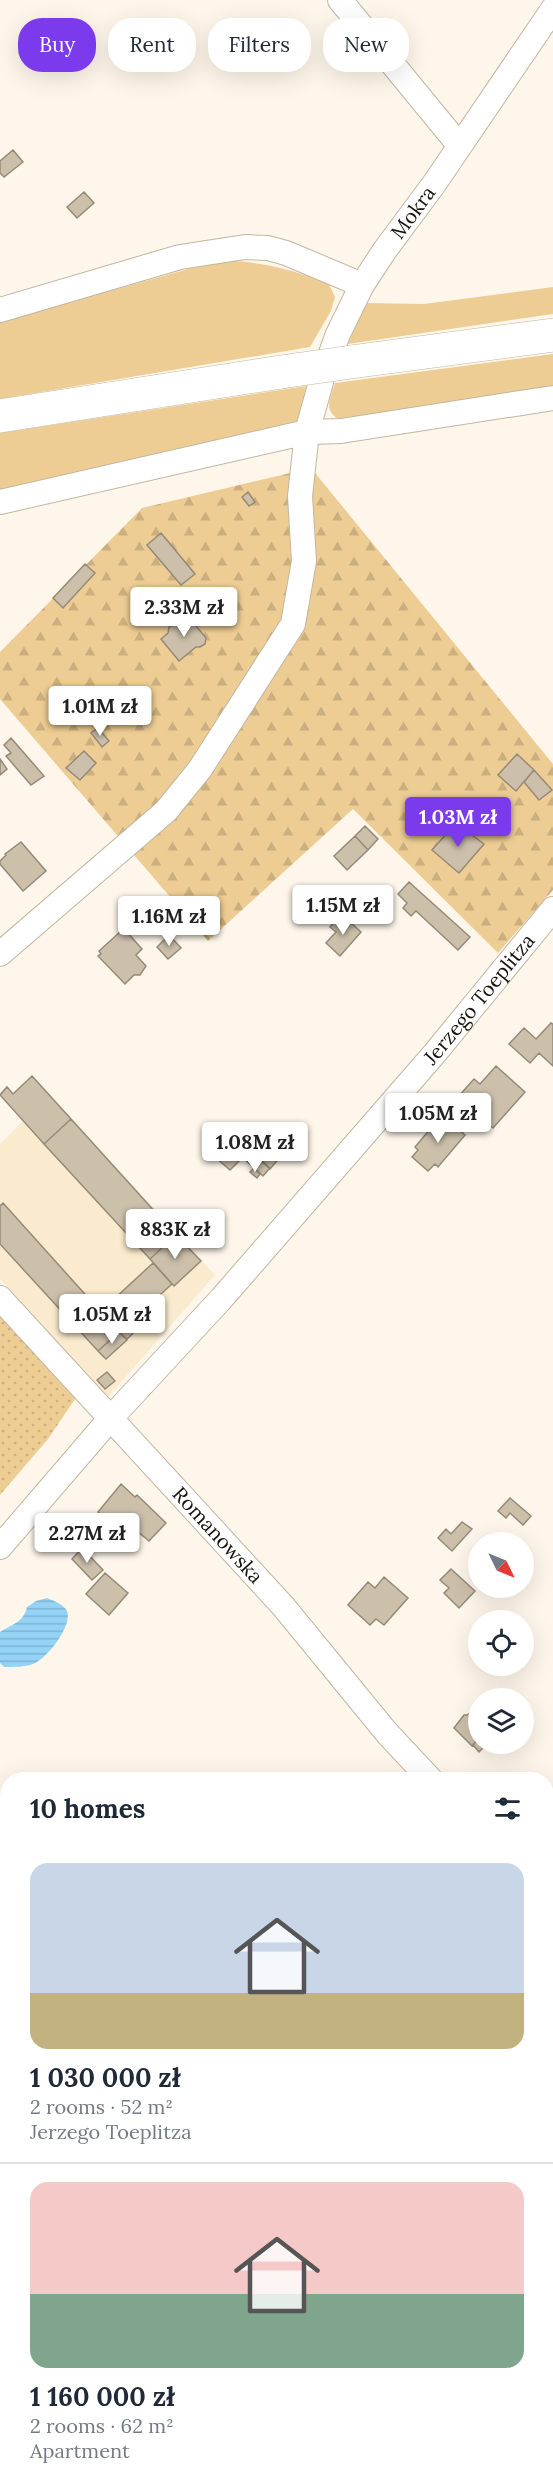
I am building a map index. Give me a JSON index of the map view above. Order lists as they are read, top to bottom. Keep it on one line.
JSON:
{"streets":{"street":["Mokra","Jerzego Toeplitza","Romanowska"]},"crossings":[["Jerzego Toeplitza","Romanowska"]],"north":"bottom right","page":{"chip":["Buy","Rent","Filters","New"],"price":["2.33M zł","1.01M zł","1.03M zł","1.15M zł","1.16M zł","1.05M zł","1.08M zł","883K zł","1.05M zł","2.27M zł"],"heading":"10 homes","list":[{"name":"1 030 000 zł","note":"2 rooms · 52 m² · Jerzego Toeplitza"},{"name":"1 160 000 zł","note":"2 rooms · 62 m² · Apartment"}]}}
